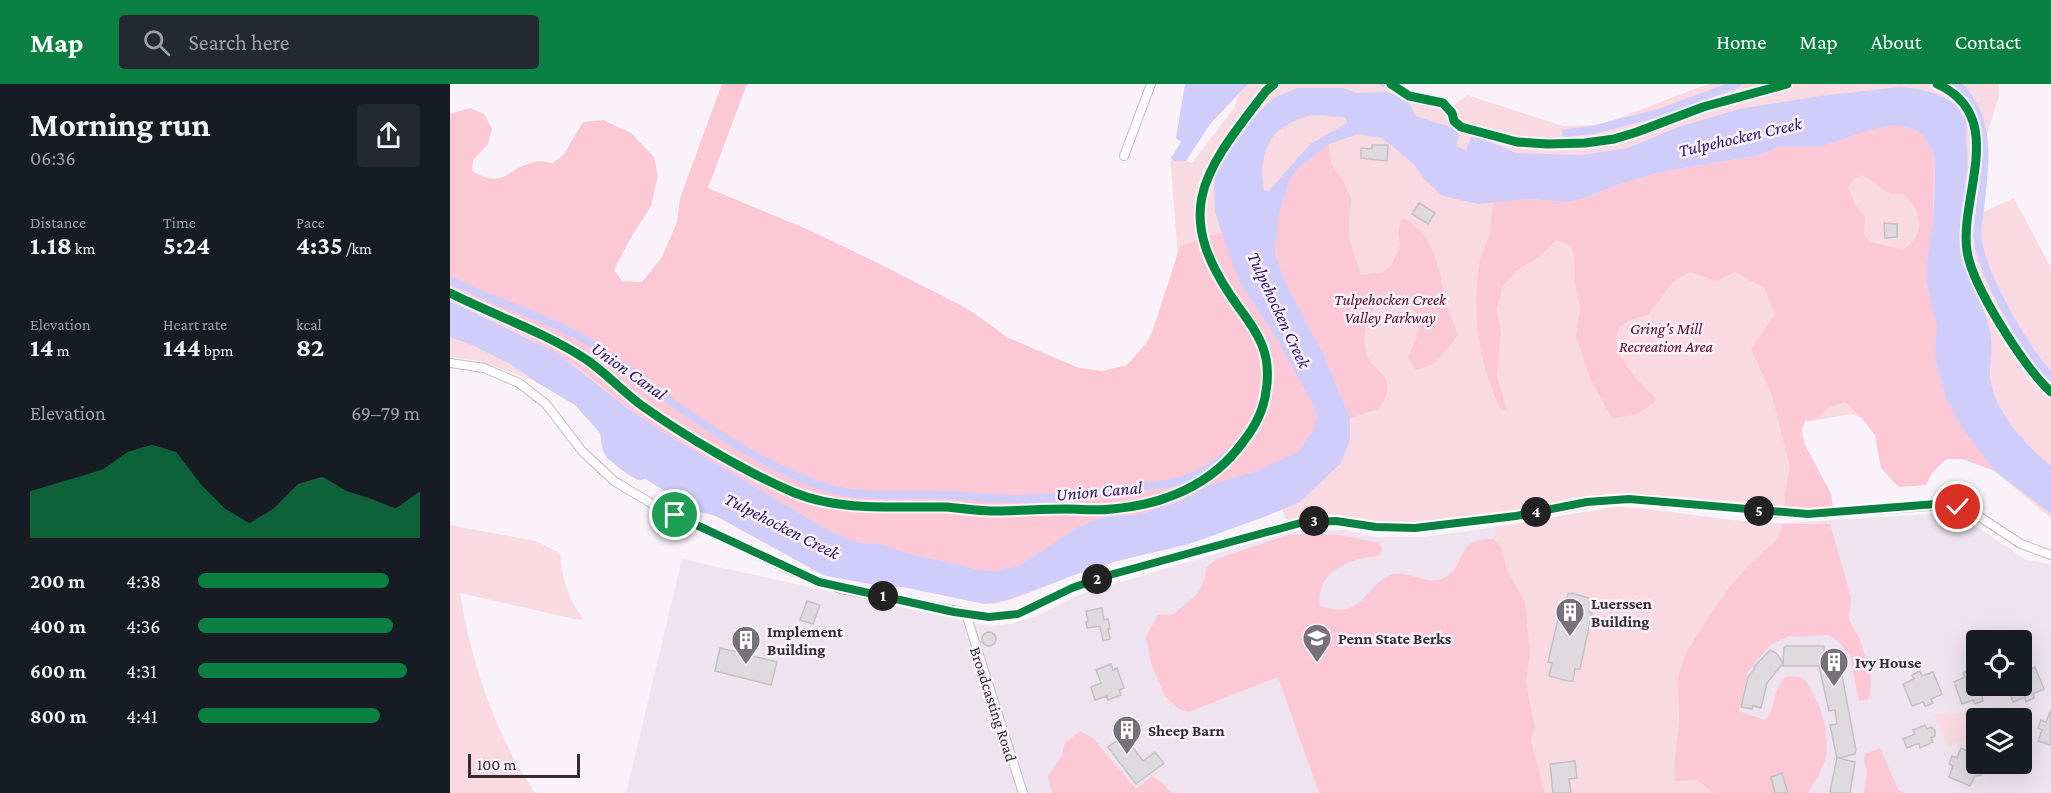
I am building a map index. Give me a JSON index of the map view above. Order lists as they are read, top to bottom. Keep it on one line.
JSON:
{"streets":{"street":["Broadcasting Road"]},"water":["Tulpehocken Creek","Union Canal"],"parks":["Tulpehocken Creek Valley Parkway","Gring's Mill Recreation Area"],"places":{"building":["Luerssen Building","Implement Building","Ivy House","Sheep Barn"],"school or university":["Penn State Berks"]},"scale_bar":"100 m","page":{"header":"Map","search":"Search here","nav":["Home","Map","About","Contact"],"heading":["Morning run","06:36"],"stats":[["Distance","1.18 km"],["Time","5:24"],["Pace","4:35 /km"],["Elevation","14 m"],["Heart rate","144 bpm"],["kcal","82"]],"chart":["Elevation","69–79 m"],"pins":["5","4","3","2","1"],"list":[{"name":"200 m","note":"4:38"},{"name":"400 m","note":"4:36"},{"name":"600 m","note":"4:31"},{"name":"800 m","note":"4:41"}],"scale":"100 m"}}
